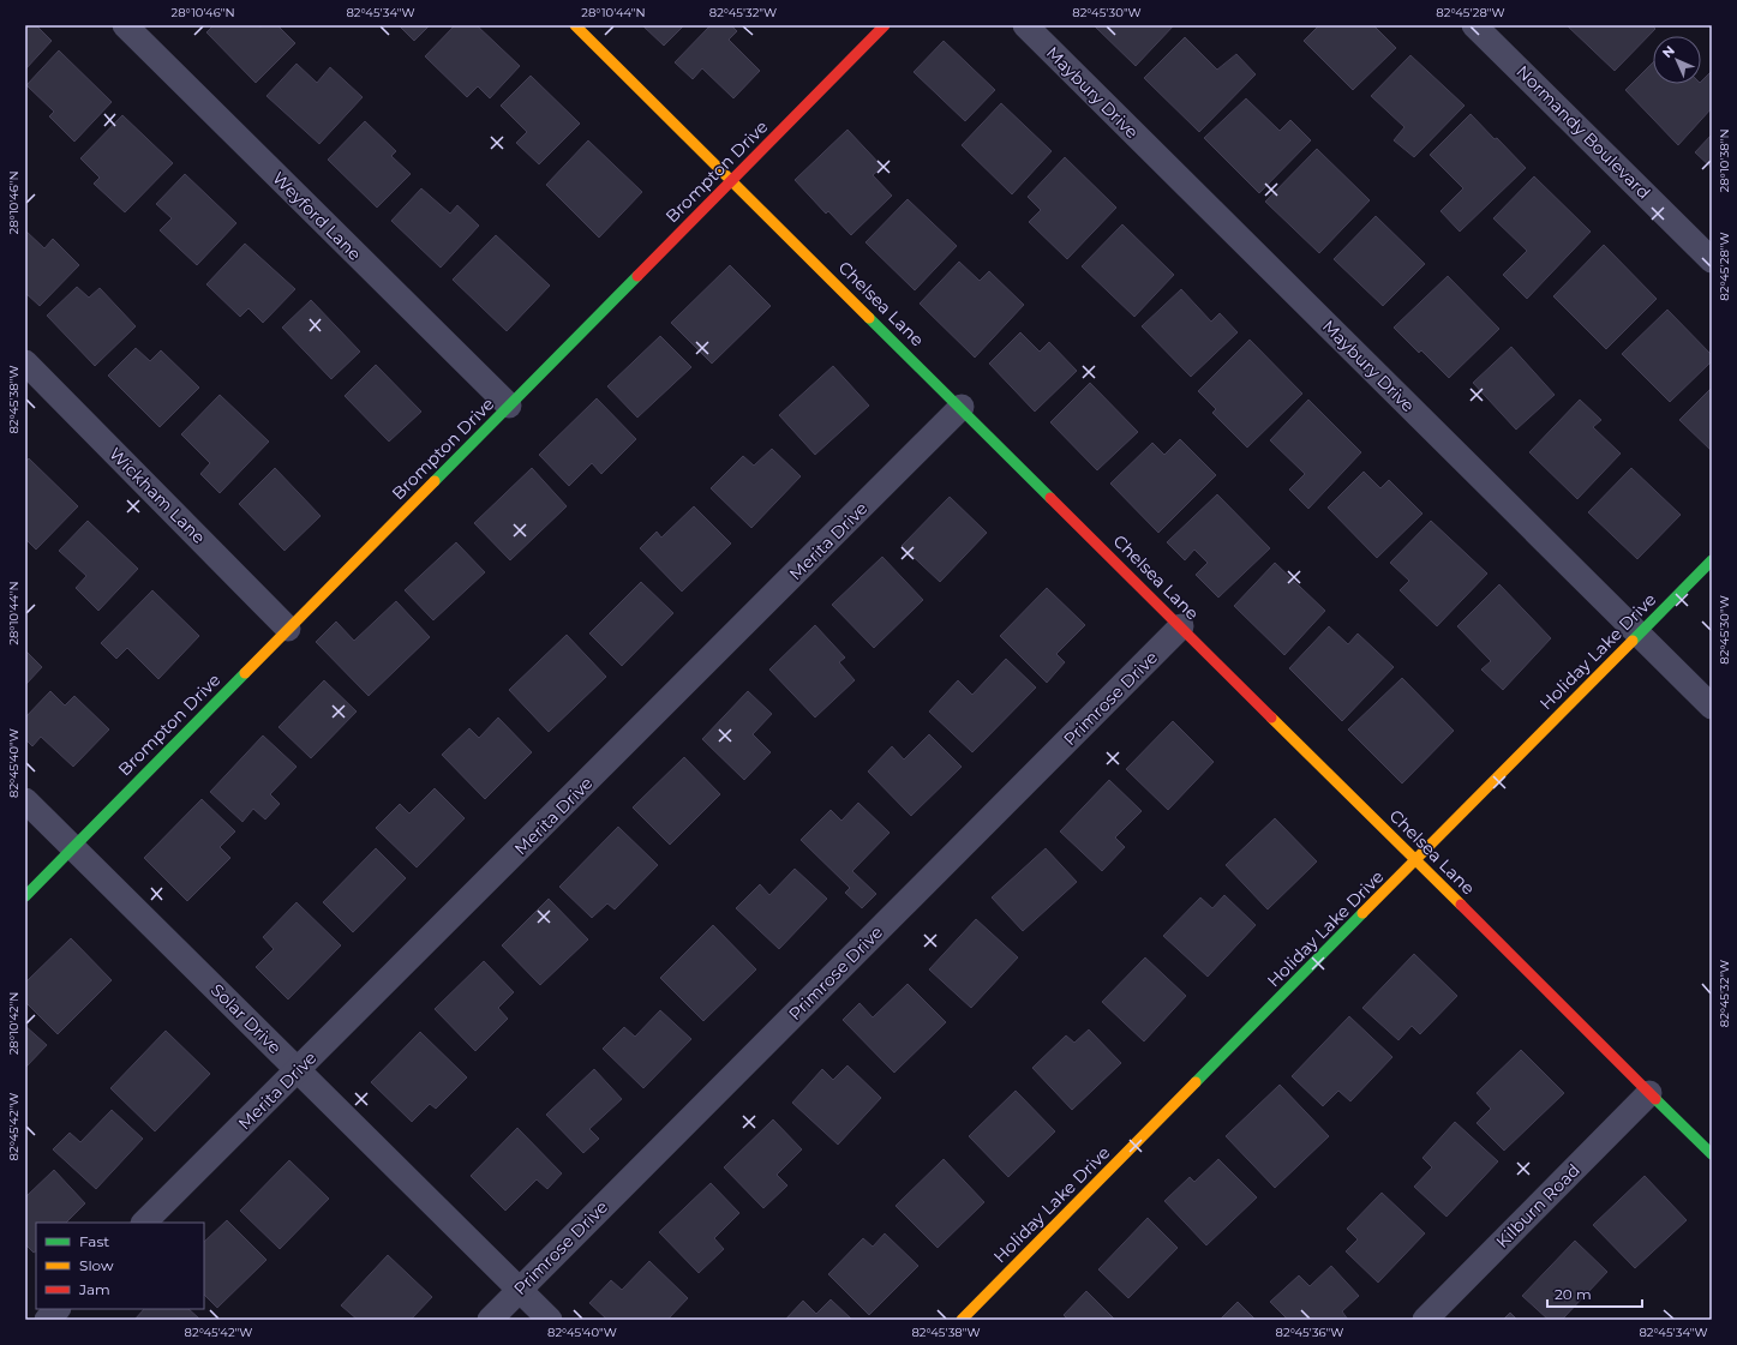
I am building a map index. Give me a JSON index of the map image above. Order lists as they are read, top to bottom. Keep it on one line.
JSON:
{"streets":{"street":["Maybury Drive","Normandy Boulevard","Brompton Drive","Weyford Lane","Chelsea Lane","Wickham Lane","Merita Drive","Holiday Lake Drive","Primrose Drive","Solar Drive","Kilburn Road"]},"crossings":[["Maybury Drive","Holiday Lake Drive"],["Brompton Drive","Weyford Lane"],["Brompton Drive","Chelsea Lane"],["Brompton Drive","Wickham Lane"],["Brompton Drive","Solar Drive"],["Chelsea Lane","Merita Drive"],["Chelsea Lane","Holiday Lake Drive"],["Chelsea Lane","Primrose Drive"],["Chelsea Lane","Kilburn Road"],["Merita Drive","Solar Drive"],["Primrose Drive","Solar Drive"]],"legend":["Fast","Slow","Jam"],"scale_bar":"20 m","north":"top left","coordinates":["28°10'46\"N","82°45'34\"W","28°10'44\"N","82°45'32\"W","82°45'30\"W","82°45'28\"W","28°10'38\"N","82°45'38\"W","82°45'40\"W","28°10'42\"N","82°45'42\"W","82°45'36\"W"]}
